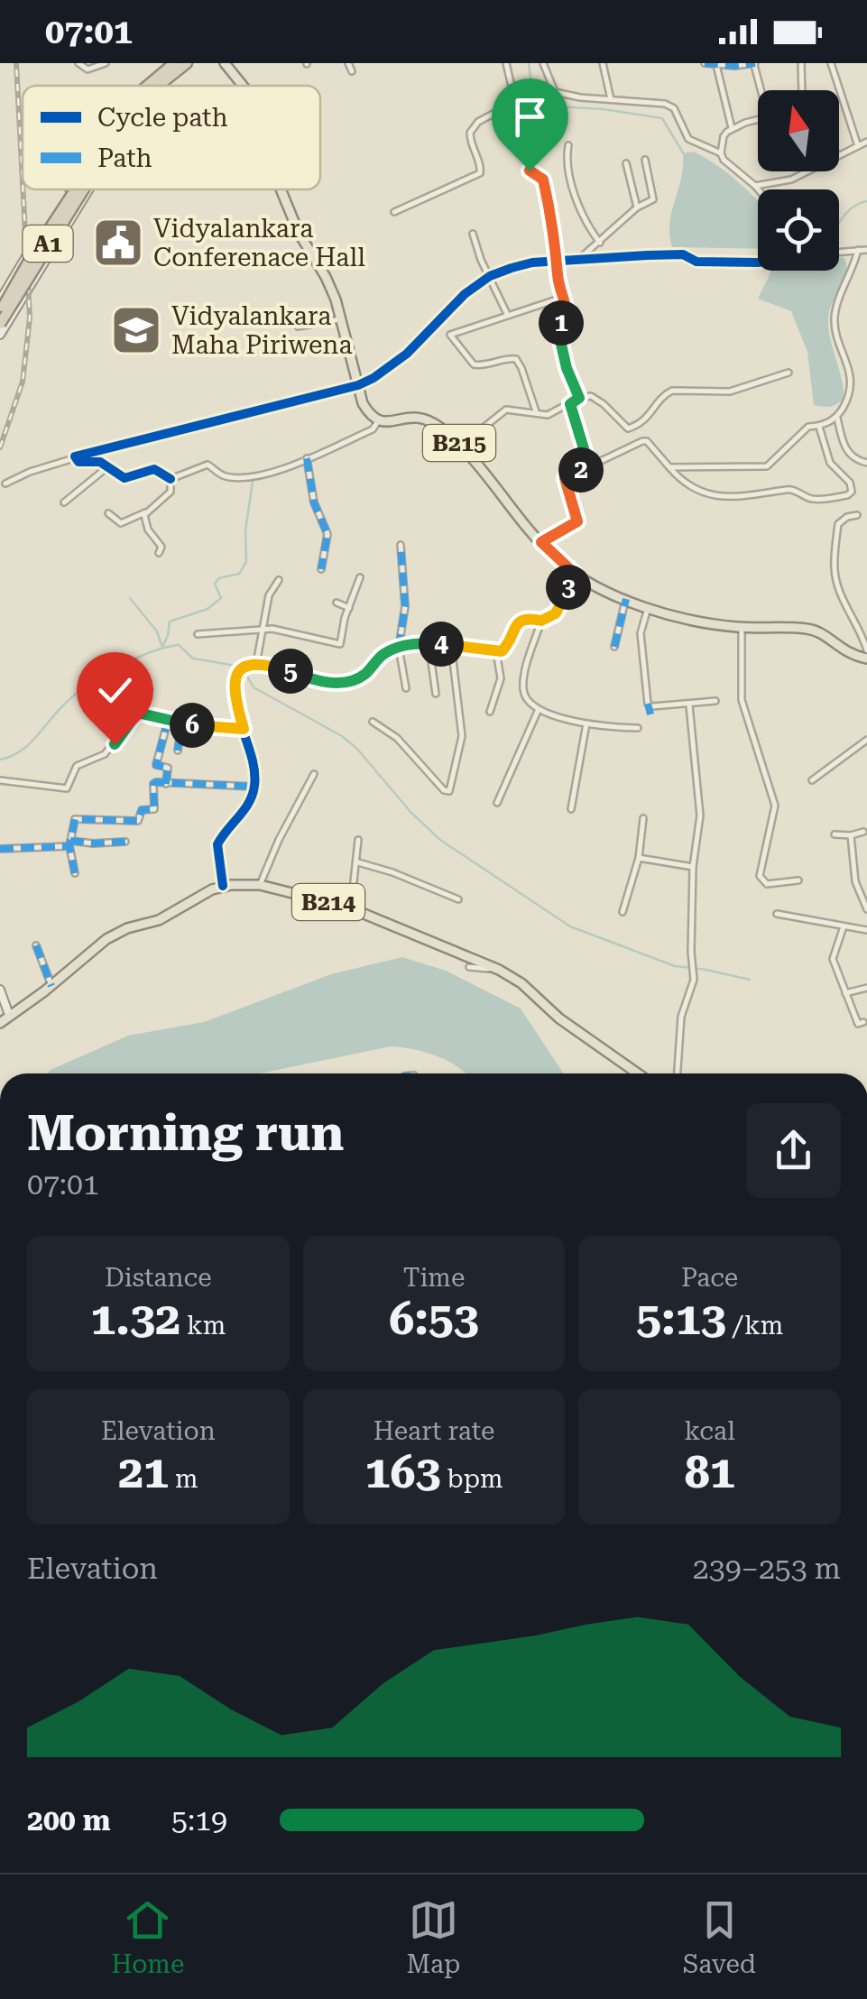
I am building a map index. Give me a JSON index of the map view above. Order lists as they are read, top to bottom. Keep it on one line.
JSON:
{"streets":{"highway":["A1"],"main road":["B215","B214"]},"places":{"public building":["Vidyalankara Conferenace Hall"],"school or university":["Vidyalankara Maha Piriwena"]},"legend":["Cycle path","Path"],"north":"top","page":{"status":"07:01","pins":["1","2","3","4","5","6"],"heading":["Morning run","07:01"],"stats":[["Distance","1.32 km"],["Time","6:53"],["Pace","5:13 /km"],["Elevation","21 m"],["Heart rate","163 bpm"],["kcal","81"]],"chart":["Elevation","239–253 m"],"list":[{"name":"200 m","note":"5:19"}],"tabs":["Home","Map","Saved"]}}
